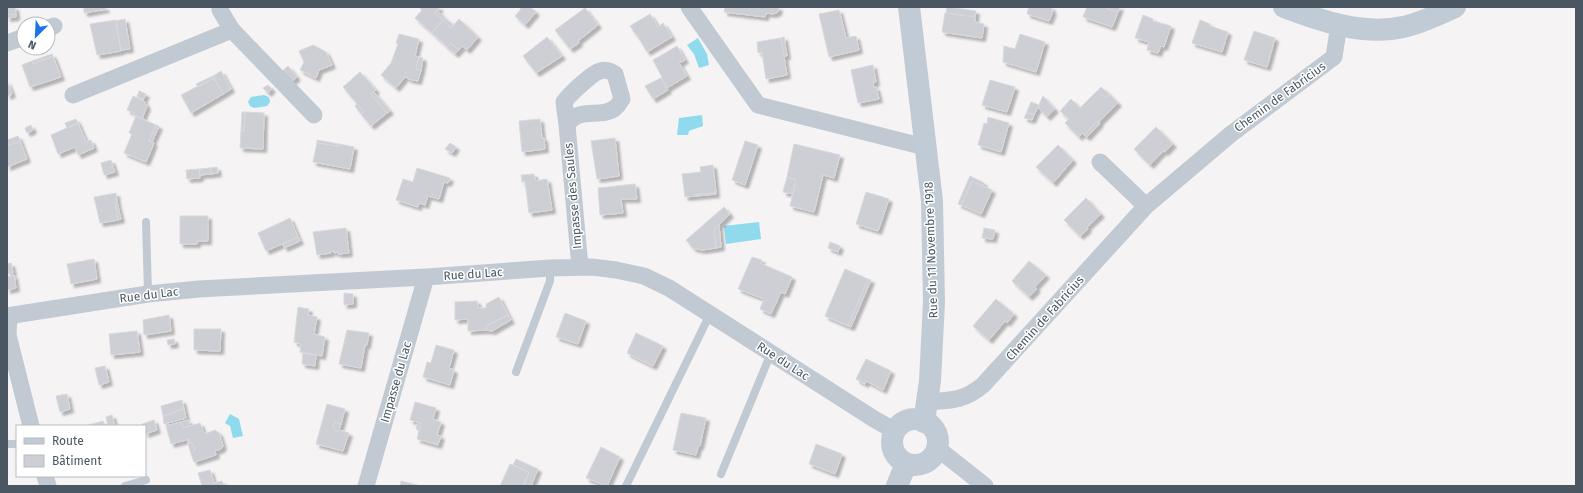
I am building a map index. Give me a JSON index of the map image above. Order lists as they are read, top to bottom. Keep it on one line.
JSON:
{"streets":{"street":["Chemin de Fabricius","Impasse des Saules","Rue du 11 Novembre 1918","Rue du Lac","Impasse du Lac"]},"crossings":[["Chemin de Fabricius","Rue du 11 Novembre 1918"],["Chemin de Fabricius","Rue du Lac"],["Impasse des Saules","Rue du Lac"],["Rue du 11 Novembre 1918","Rue du Lac"],["Rue du Lac","Impasse du Lac"]],"legend":["Route","Bâtiment"],"north":"bottom left"}
